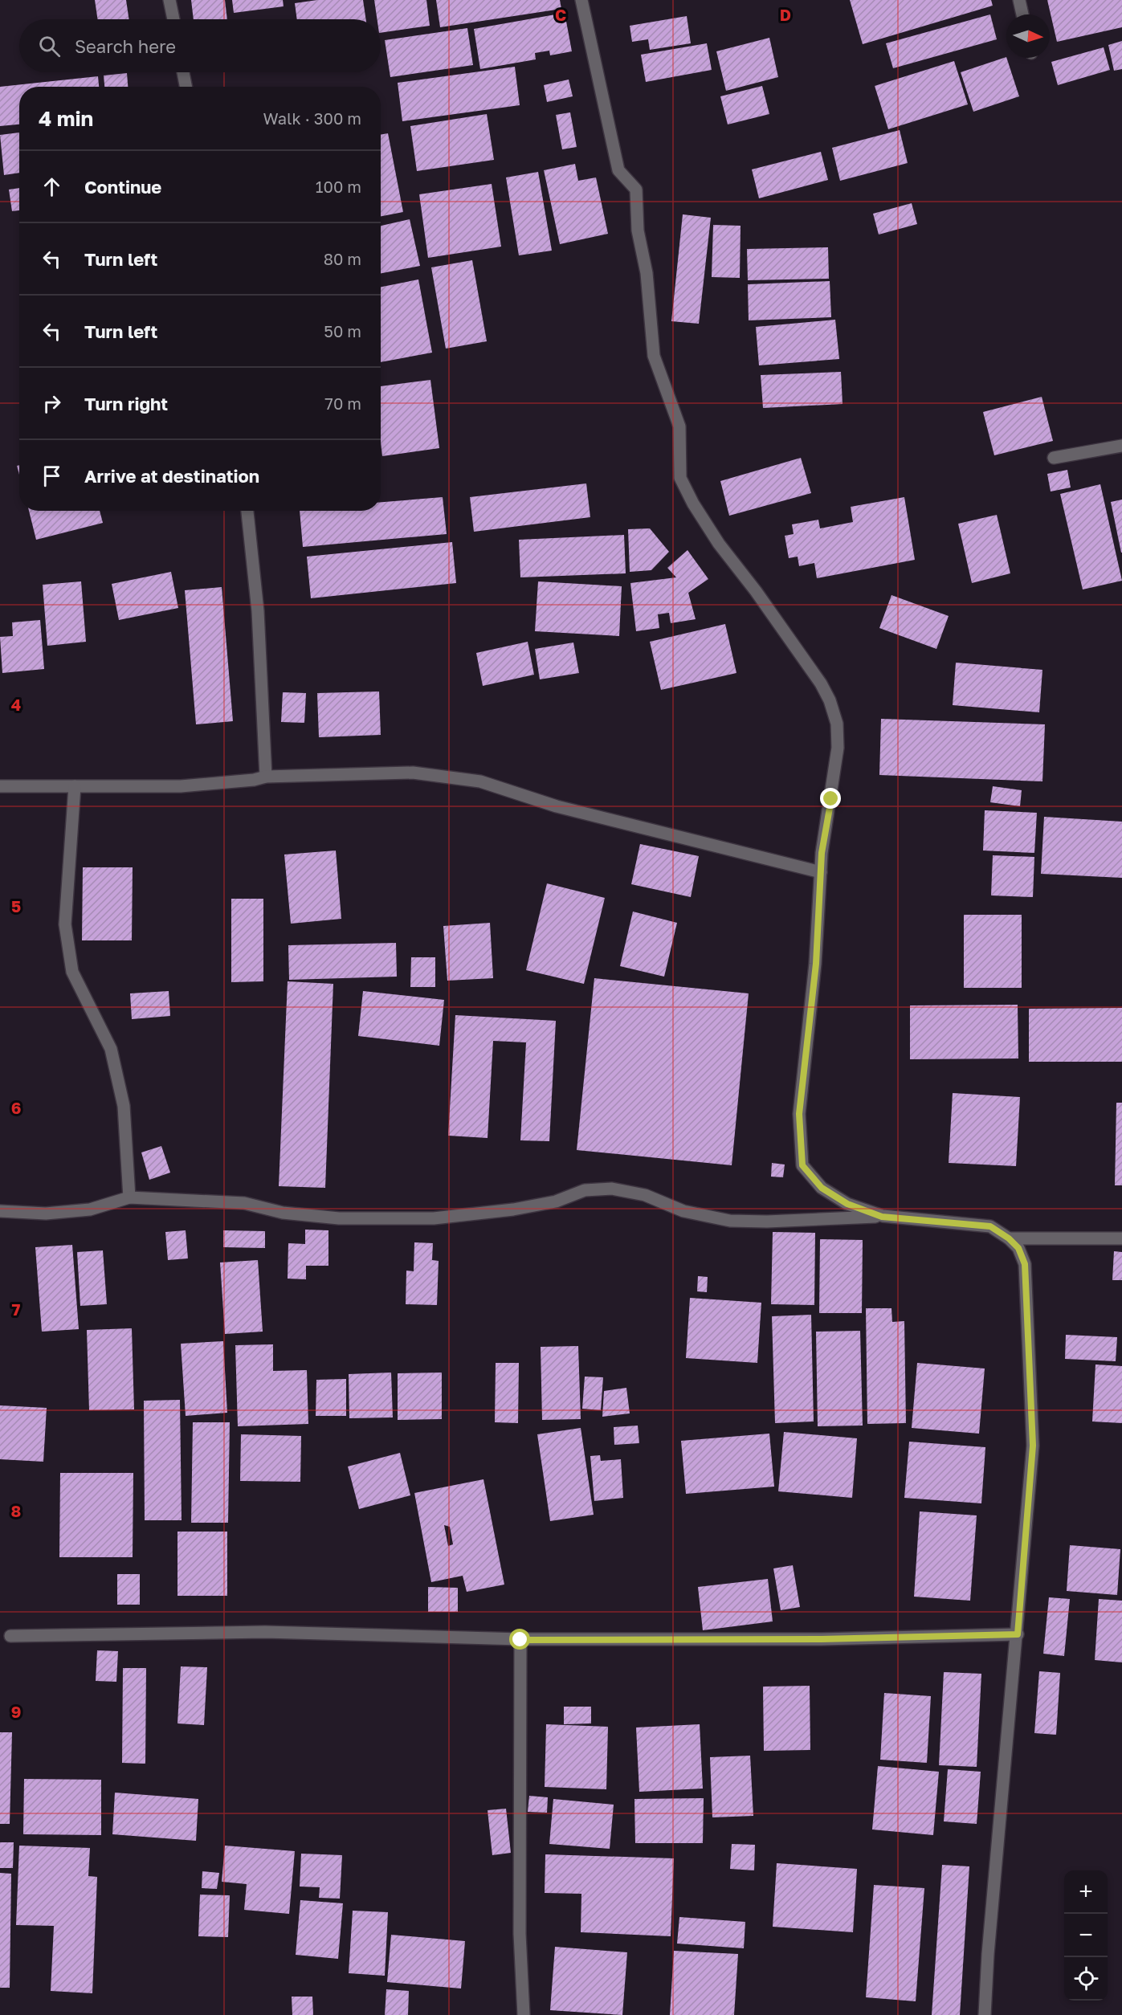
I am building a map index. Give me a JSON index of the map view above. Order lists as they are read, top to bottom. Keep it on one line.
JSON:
{"north":"right","page":{"search":"Search here","heading":["4 min","Walk · 300 m"],"list":[["Continue","100 m"],["Turn left","80 m"],["Turn left","50 m"],["Turn right","70 m"],"Arrive at destination"],"map_buttons":["+","−"]},"grid":{"columns":["C","D"],"rows":["4","5","6","7","8","9"]}}
